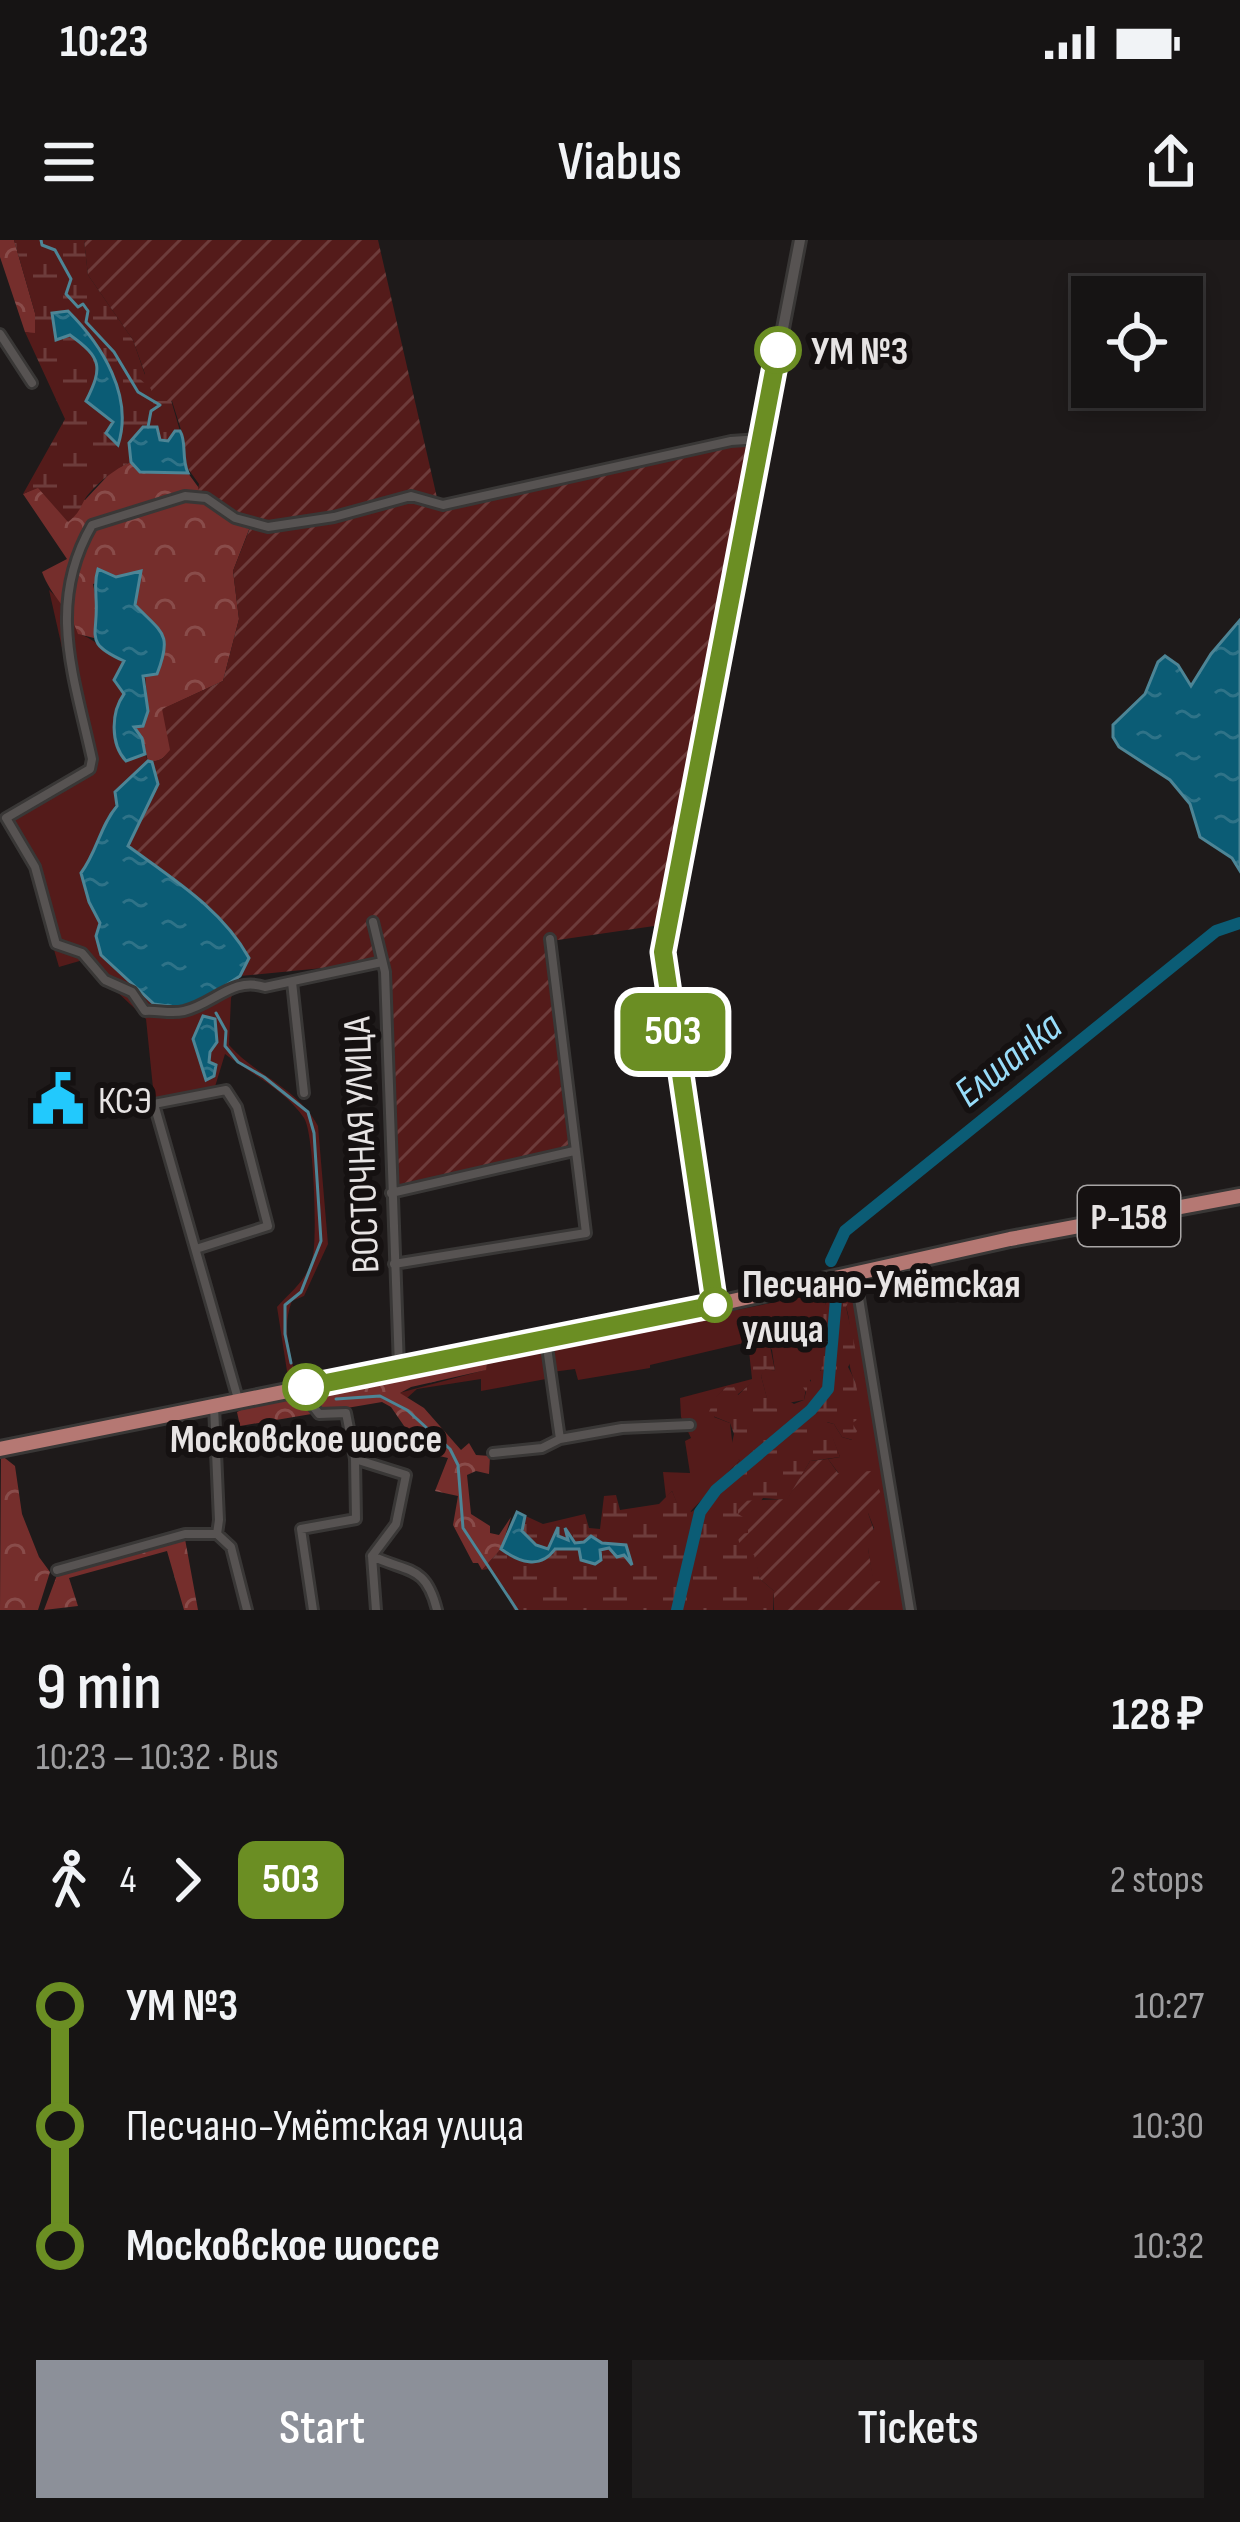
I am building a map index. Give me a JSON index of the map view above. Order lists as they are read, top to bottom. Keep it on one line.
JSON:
{"streets":{"main road":["Р-158"],"street":["ВОСТОЧНАЯ УЛИЦА"]},"crossings":[["ВОСТОЧНАЯ УЛИЦА","Р-158"]],"water":["Елшанка"],"places":{"other":["УМ №3","Песчано-Умётская улица","Московское шоссе"],"public building":["КСЭ"]},"lines":["bus line 503"],"page":{"status":"10:23","header":"Viabus","on_map":"503","heading":["9 min","10:23 – 10:32 · Bus","128 ₽"],"legs":["4","503","2 stops"],"list":[{"name":"УМ №3","value":"10:27"},{"name":"Песчано-Умётская улица","value":"10:30"},{"name":"Московское шоссе","value":"10:32"}],"buttons":["Start","Tickets"]}}
